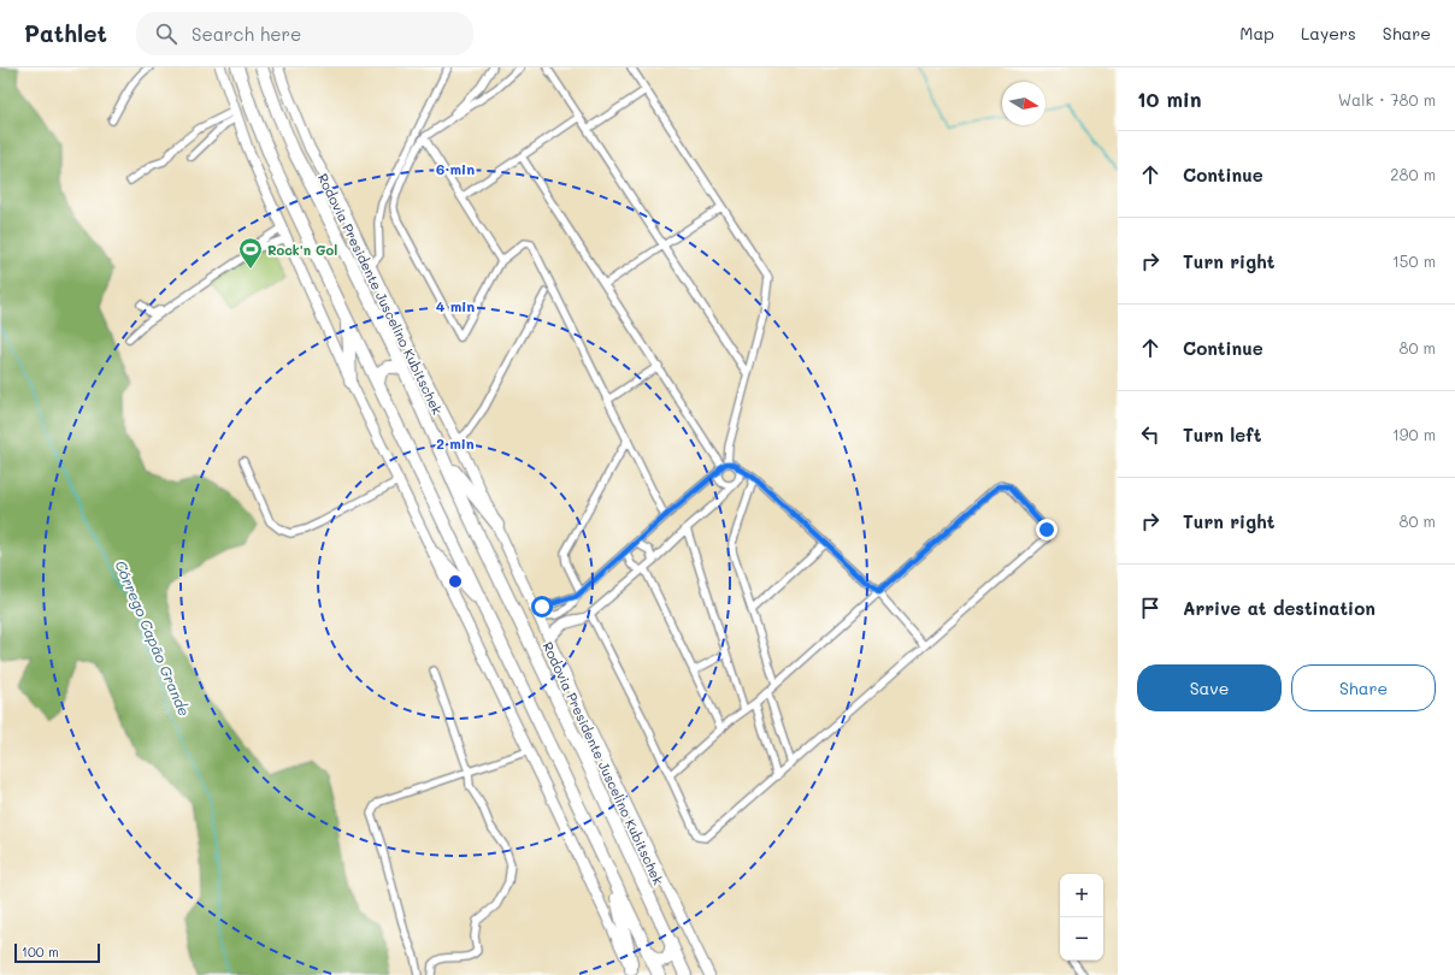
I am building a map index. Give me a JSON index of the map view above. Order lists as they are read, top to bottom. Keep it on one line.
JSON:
{"streets":{"highway":["Rodovia Presidente Juscelino Kubitschek"]},"water":["Córrego Capão Grande"],"places":{"sports":["Rock'n Gol"]},"scale_bar":"100 m","north":"right","page":{"header":"Pathlet","search":"Search here","nav":["Map","Layers","Share"],"heading":["10 min","Walk · 780 m"],"list":[["Continue","280 m"],["Turn right","150 m"],["Continue","80 m"],["Turn left","190 m"],["Turn right","80 m"],"Arrive at destination"],"buttons":["Save","Share"],"map_buttons":["+","−"],"scale":"100 m"},"rings":["6 min","4 min","2 min"]}
